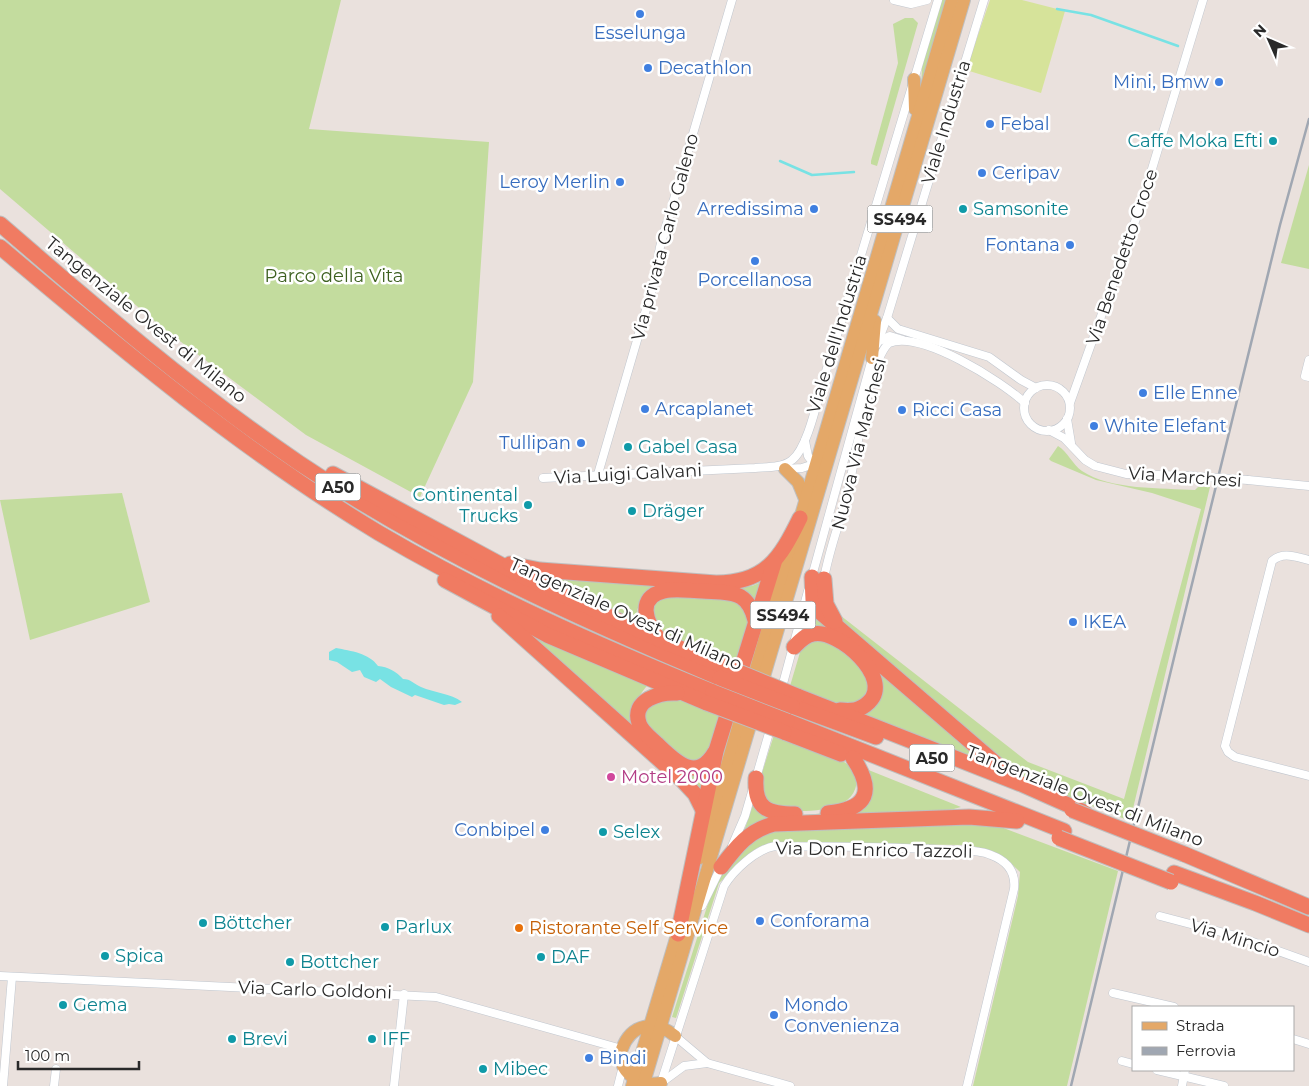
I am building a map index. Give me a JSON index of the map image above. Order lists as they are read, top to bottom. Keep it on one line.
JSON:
{"streets":{"highway":["Tangenziale Ovest di Milano","A50"],"main road":["SS494"],"street":["Viale Industria","Via privata Carlo Galeno","Via Benedetto Croce","Viale dell'Industria","Nuova Via Marchesi","Via Luigi Galvani","Via Marchesi","Via Don Enrico Tazzoli","Via Mincio","Via Carlo Goldoni"]},"crossings":[["Viale Industria","Nuova Via Marchesi"],["SS494","Via Luigi Galvani"],["Via privata Carlo Galeno","Via Luigi Galvani"],["Via Benedetto Croce","Nuova Via Marchesi"],["Via Benedetto Croce","Via Marchesi"],["Viale dell'Industria","Via Luigi Galvani"],["Nuova Via Marchesi","Via Marchesi"]],"parks":["Parco della Vita"],"places":["Esselunga","Decathlon","Mini, Bmw","Febal","Caffe Moka Efti","Ceripav","Leroy Merlin","Arredissima","Samsonite","Fontana","Porcellanosa","Elle Enne","Arcaplanet","Ricci Casa","White Elefant","Tullipan","Gabel Casa","Continental Trucks","Dräger","IKEA","Motel 2000","Conbipel","Selex","Conforama","Böttcher","Parlux","Ristorante Self Service","Spica","DAF","Bottcher","Gema","Mondo Convenienza","Brevi","IFF","Bindi","Mibec"],"legend":["Strada","Ferrovia"],"scale_bar":"100 m","north":"top left"}
